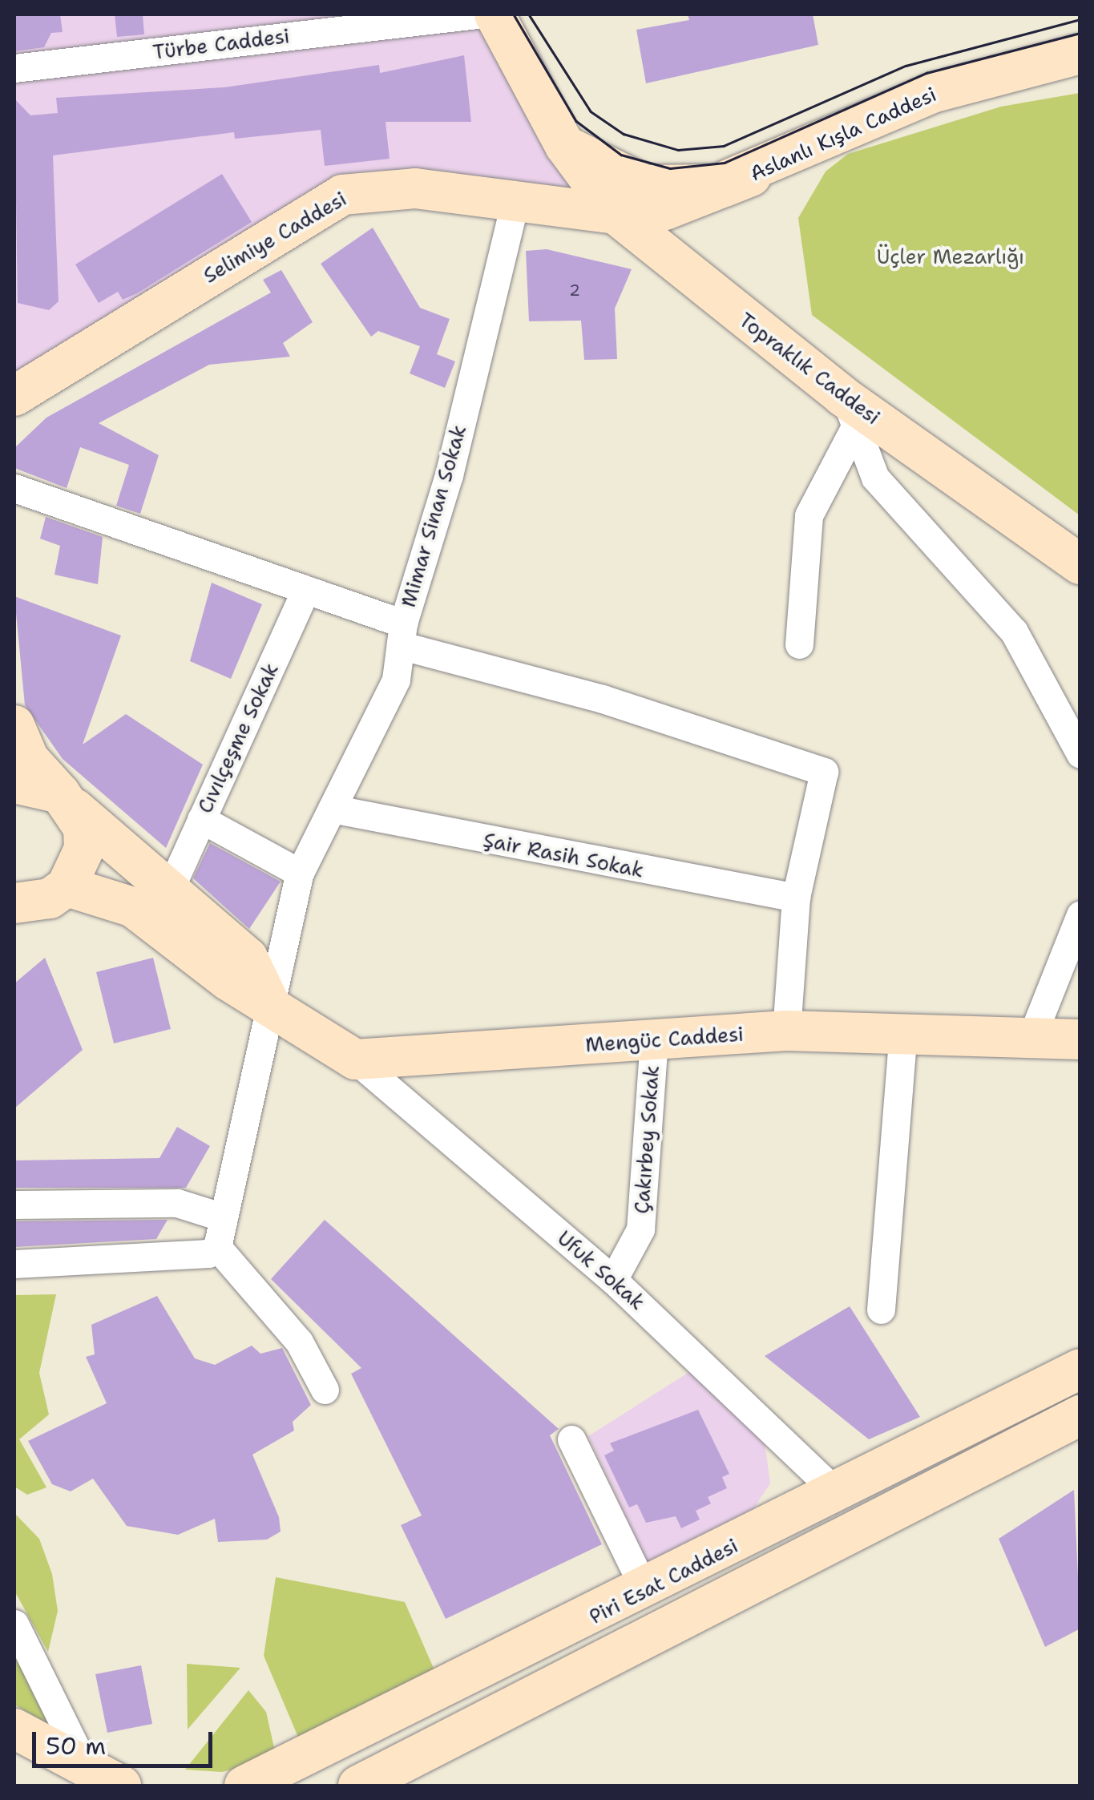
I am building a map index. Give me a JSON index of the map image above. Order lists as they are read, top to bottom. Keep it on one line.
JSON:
{"streets":{"main road":["Aslanlı Kışla Caddesi","Selimiye Caddesi","Topraklık Caddesi","Mengüc Caddesi","Piri Esat Caddesi"],"street":["Türbe Caddesi","Mimar Sinan Sokak","Cıvılçeşme Sokak","Şair Rasih Sokak","Çakırbey Sokak","Ufuk Sokak"]},"crossings":[["Aslanlı Kışla Caddesi","Selimiye Caddesi"],["Aslanlı Kışla Caddesi","Topraklık Caddesi"],["Selimiye Caddesi","Topraklık Caddesi"],["Selimiye Caddesi","Mimar Sinan Sokak"],["Mimar Sinan Sokak","Şair Rasih Sokak"],["Mengüc Caddesi","Çakırbey Sokak"],["Mengüc Caddesi","Ufuk Sokak"],["Çakırbey Sokak","Ufuk Sokak"],["Ufuk Sokak","Piri Esat Caddesi"]],"parks":["Üçler Mezarlığı"],"house_numbers":["2"],"scale_bar":"50 m"}
